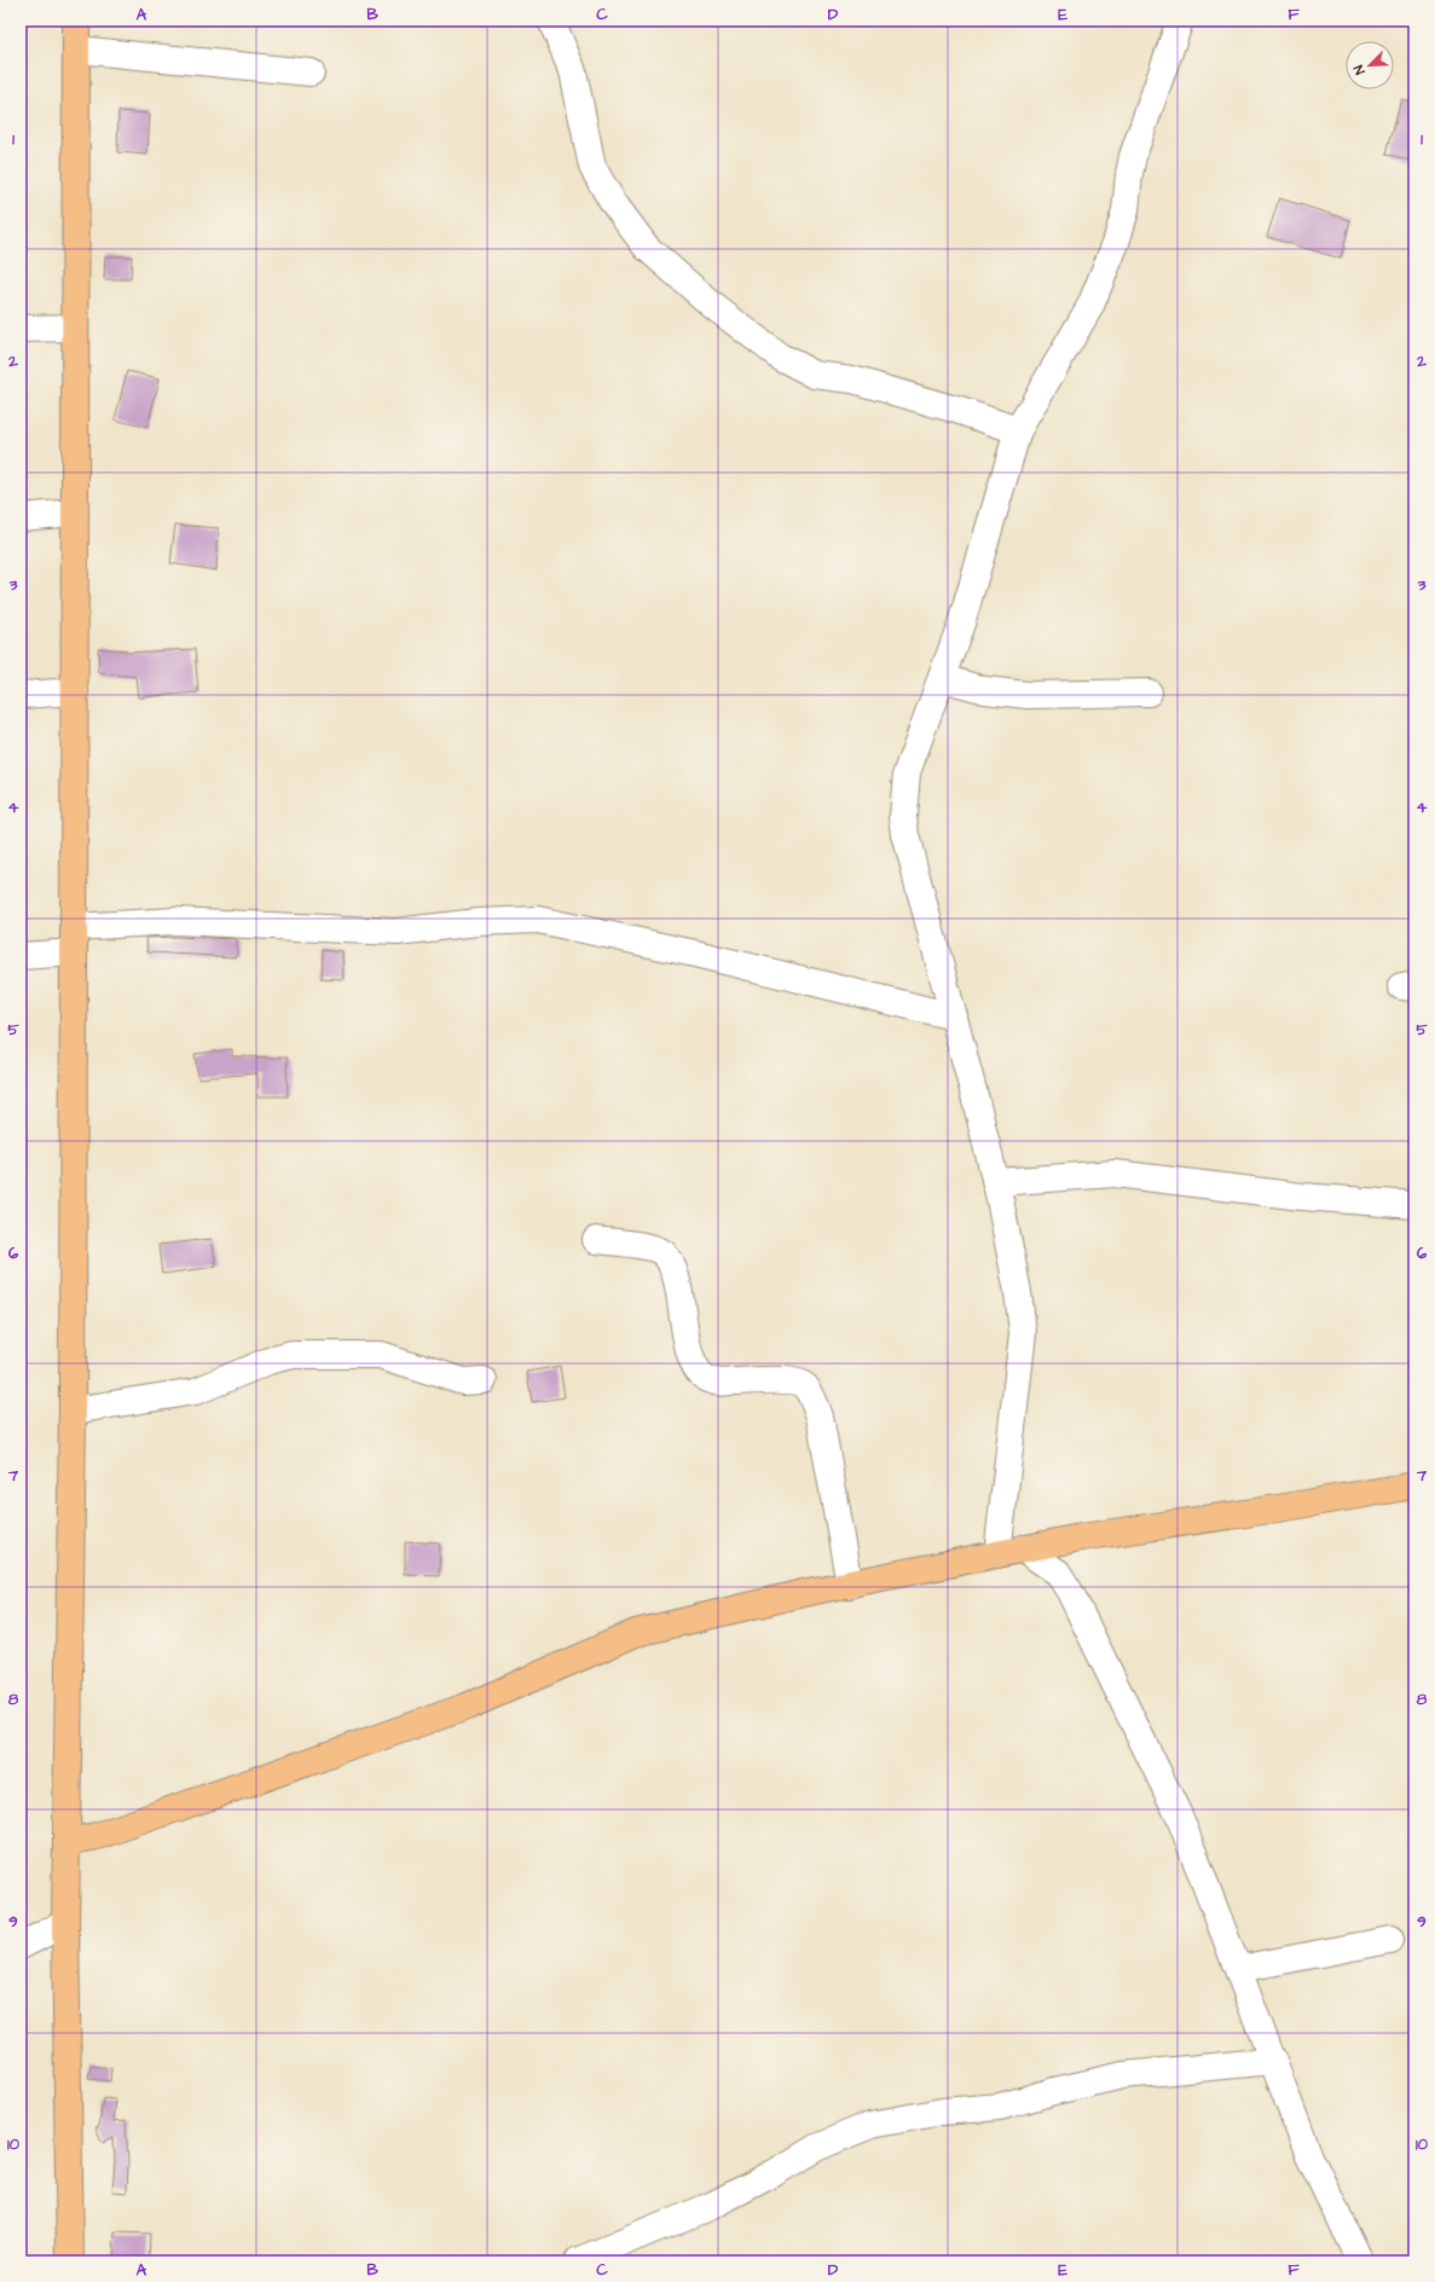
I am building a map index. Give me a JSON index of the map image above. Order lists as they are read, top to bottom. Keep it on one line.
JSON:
{"north":"bottom left","grid":{"columns":["A","B","C","D","E","F"],"rows":["1","2","3","4","5","6","7","8","9","10"]}}
